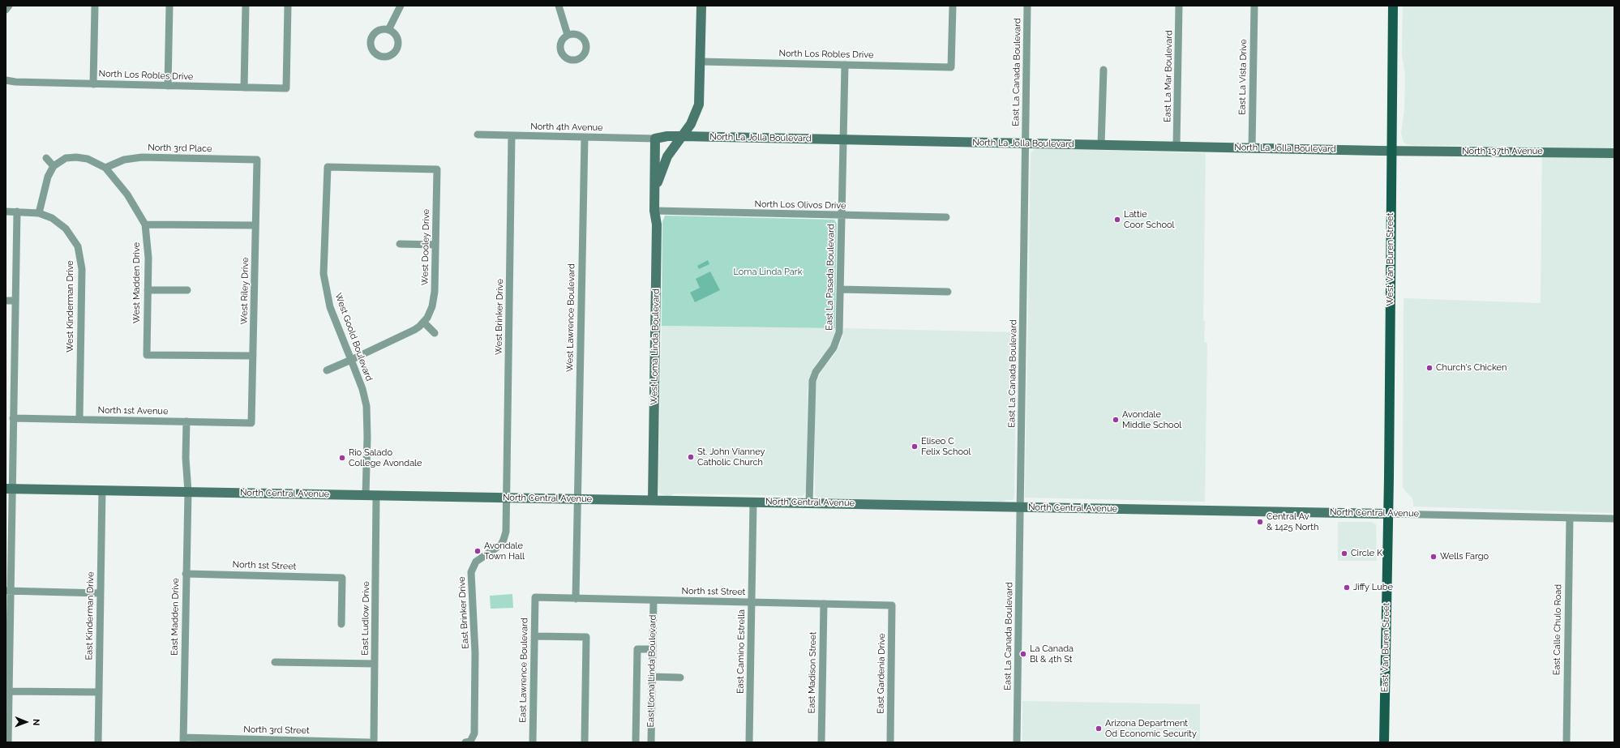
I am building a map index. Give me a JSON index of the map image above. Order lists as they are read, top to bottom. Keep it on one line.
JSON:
{"streets":{"main road":["West Van Buren Street","East Van Buren Street"],"street":["North Los Robles Drive","East La Canada Boulevard","East La Mar Boulevard","East La Vista Drive","North 4th Avenue","North La Jolla Boulevard","North 3rd Place","North 137th Avenue","North Los Olivos Drive","West Dooley Drive","East La Pasada Boulevard","West Madden Drive","West Riley Drive","West Kinderman Drive","West Brinker Drive","West Lawrence Boulevard","West Goold Boulevard","West Loma Linda Boulevard","North 1st Avenue","North Central Avenue","North 1st Street","East Brinker Drive","East Kinderman Drive","East Madden Drive","East Ludlow Drive","East Calle Chulo Road","East Camino Estrella","East Lawrence Boulevard","East Loma Linda Boulevard","East Madison Street","East Gardenia Drive","North 3rd Street"]},"crossings":[["North Los Robles Drive","East La Pasada Boulevard"],["North Los Robles Drive","West Loma Linda Boulevard"],["East La Canada Boulevard","North La Jolla Boulevard"],["East La Canada Boulevard","North Central Avenue"],["East La Mar Boulevard","North La Jolla Boulevard"],["East La Vista Drive","North La Jolla Boulevard"],["North 4th Avenue","North La Jolla Boulevard"],["North 4th Avenue","West Brinker Drive"],["North 4th Avenue","West Lawrence Boulevard"],["North 4th Avenue","West Loma Linda Boulevard"],["North La Jolla Boulevard","North 137th Avenue"],["North La Jolla Boulevard","West Van Buren Street"],["North La Jolla Boulevard","East La Pasada Boulevard"],["North La Jolla Boulevard","West Loma Linda Boulevard"],["North 3rd Place","West Madden Drive"],["North 3rd Place","West Riley Drive"],["North 137th Avenue","West Van Buren Street"],["North Los Olivos Drive","East La Pasada Boulevard"],["North Los Olivos Drive","West Loma Linda Boulevard"],["West Dooley Drive","West Goold Boulevard"],["West Van Buren Street","North Central Avenue"],["West Van Buren Street","East Van Buren Street"],["East La Pasada Boulevard","North Central Avenue"],["West Madden Drive","West Riley Drive"],["West Riley Drive","North 1st Avenue"],["West Kinderman Drive","North 1st Avenue"],["West Brinker Drive","North Central Avenue"],["West Brinker Drive","East Brinker Drive"],["West Lawrence Boulevard","North Central Avenue"],["West Goold Boulevard","North Central Avenue"],["West Loma Linda Boulevard","North Central Avenue"],["North Central Avenue","East Brinker Drive"],["North Central Avenue","East Kinderman Drive"],["North Central Avenue","East Madden Drive"],["North Central Avenue","East Ludlow Drive"],["North Central Avenue","East Calle Chulo Road"],["North Central Avenue","East Van Buren Street"],["North Central Avenue","East Camino Estrella"],["North 1st Street","East Madden Drive"],["North 1st Street","East Camino Estrella"],["North 1st Street","East Lawrence Boulevard"],["North 1st Street","East Loma Linda Boulevard"],["North 1st Street","East Madison Street"],["North 1st Street","East Gardenia Drive"],["East Madden Drive","North 3rd Street"]],"parks":["Loma Linda Park"],"places":["Lattie Coor School","Church's Chicken","Avondale Middle School","Eliseo C Felix School","St. John Vianney Catholic Church","Rio Salado College Avondale","Central Av & 1425 North","Avondale Town Hall","Circle K","Wells Fargo","Jiffy Lube","La Canada Bl & 4th St","Arizona Department Od Economic Security"],"north":"right"}
